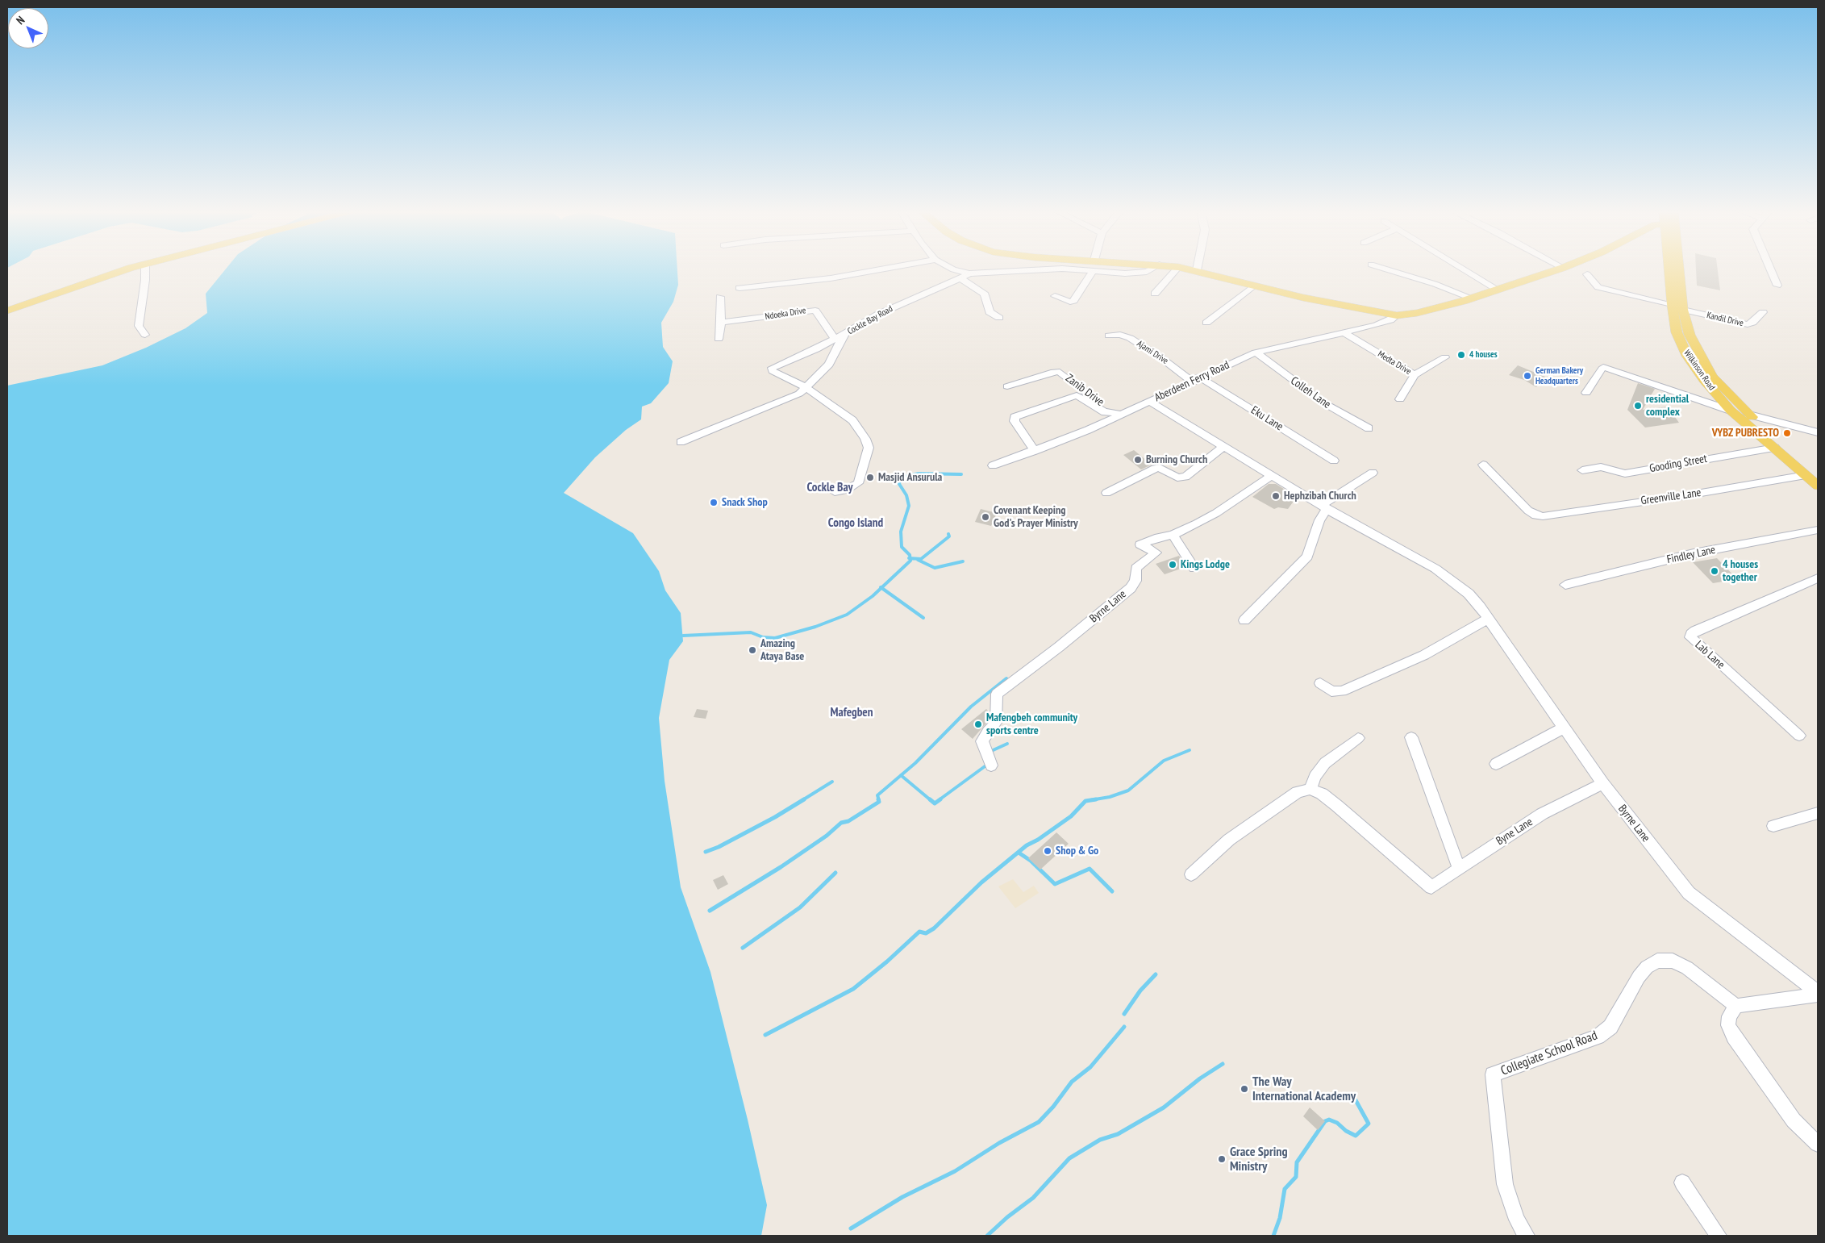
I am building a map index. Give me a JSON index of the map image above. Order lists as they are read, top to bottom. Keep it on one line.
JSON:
{"streets":{"main road":["Wilkinson Road"],"street":["Ndoeka Drive","Kandil Drive","Cockle Bay Road","Ajami Drive","Medta Drive","Aberdeen Ferry Road","Zanib Drive","Colleh Lane","Eku Lane","Gooding Street","Greenville Lane","Findley Lane","Byrne Lane","Lab Lane","Byne Lane","Collegiate School Road"]},"crossings":[["Ndoeka Drive","Cockle Bay Road"],["Kandil Drive","Wilkinson Road"],["Ajami Drive","Aberdeen Ferry Road"],["Ajami Drive","Eku Lane"],["Medta Drive","Aberdeen Ferry Road"],["Wilkinson Road","Gooding Street"],["Wilkinson Road","Greenville Lane"],["Aberdeen Ferry Road","Zanib Drive"],["Aberdeen Ferry Road","Colleh Lane"],["Aberdeen Ferry Road","Eku Lane"],["Aberdeen Ferry Road","Byrne Lane"],["Byrne Lane","Byne Lane"]],"districts":["Cockle Bay","Congo Island","Mafegben"],"places":["4 houses","German Bakery Headquarters","residential complex","VYBZ PUBRESTO","Burning Church","Masjid Ansurula","Hephzibah Church","Snack Shop","Covenant Keeping God's Prayer Ministry","Kings Lodge","4 houses together","Amazing Ataya Base","Mafengbeh community sports centre","Shop & Go","The Way International Academy","Grace Spring Ministry"],"north":"top left"}
